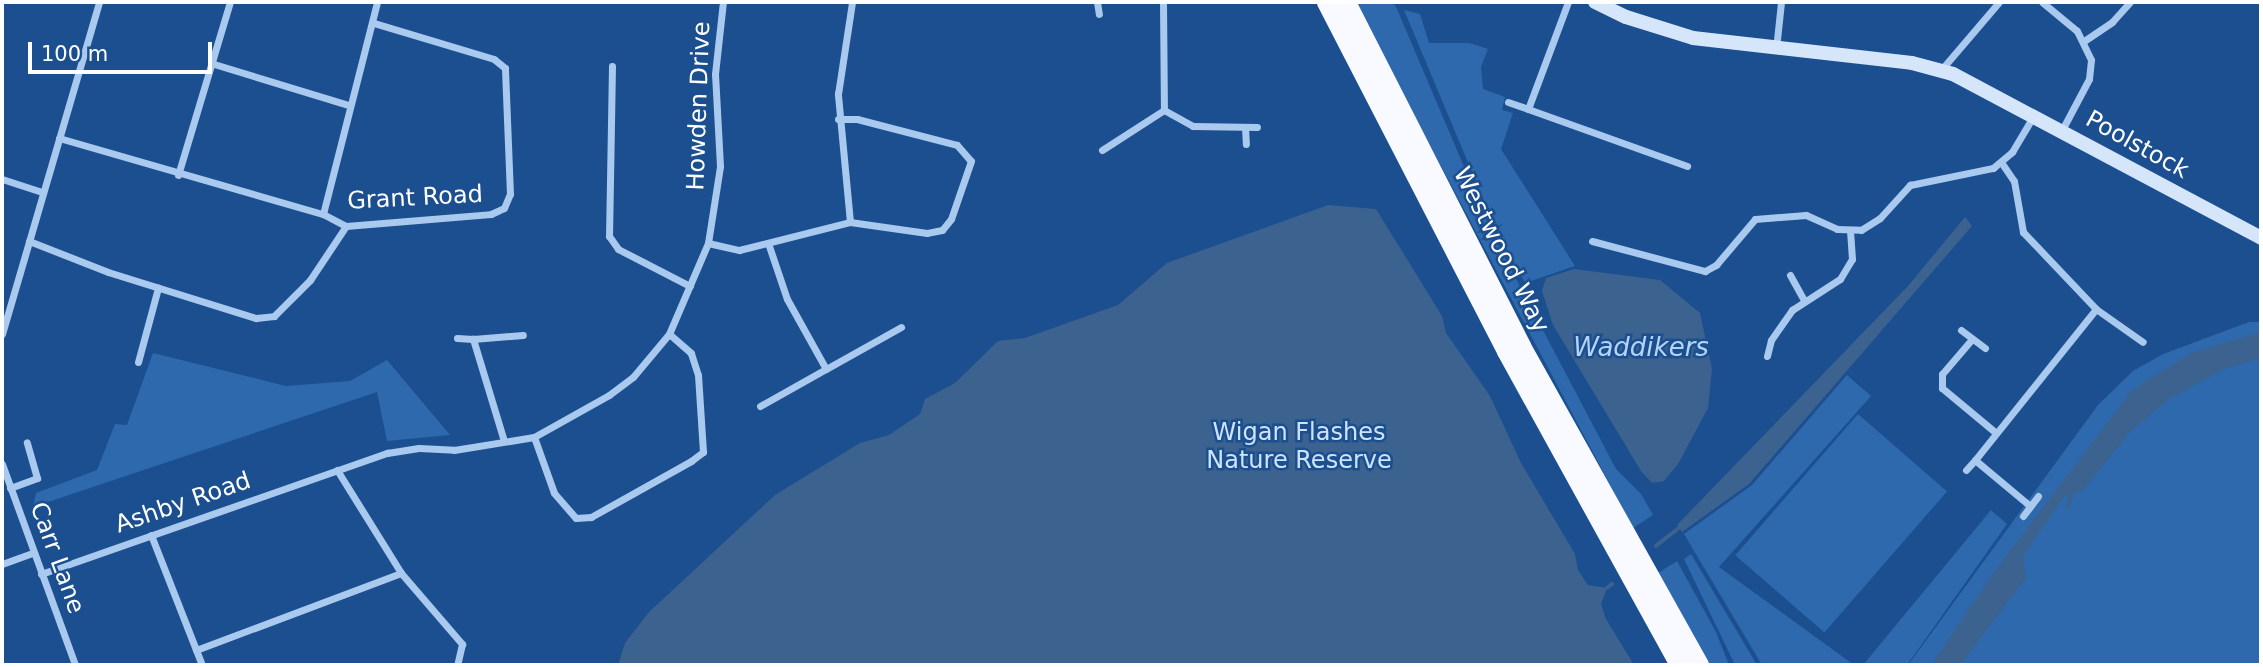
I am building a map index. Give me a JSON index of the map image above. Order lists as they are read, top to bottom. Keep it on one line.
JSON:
{"streets":{"highway":["Westwood Way"],"main road":["Poolstock"],"street":["Howden Drive","Grant Road","Ashby Road","Carr Lane"]},"crossings":[["Howden Drive","Ashby Road"],["Ashby Road","Carr Lane"]],"water":["Waddikers"],"parks":["Wigan Flashes Nature Reserve"],"scale_bar":"100 m"}
